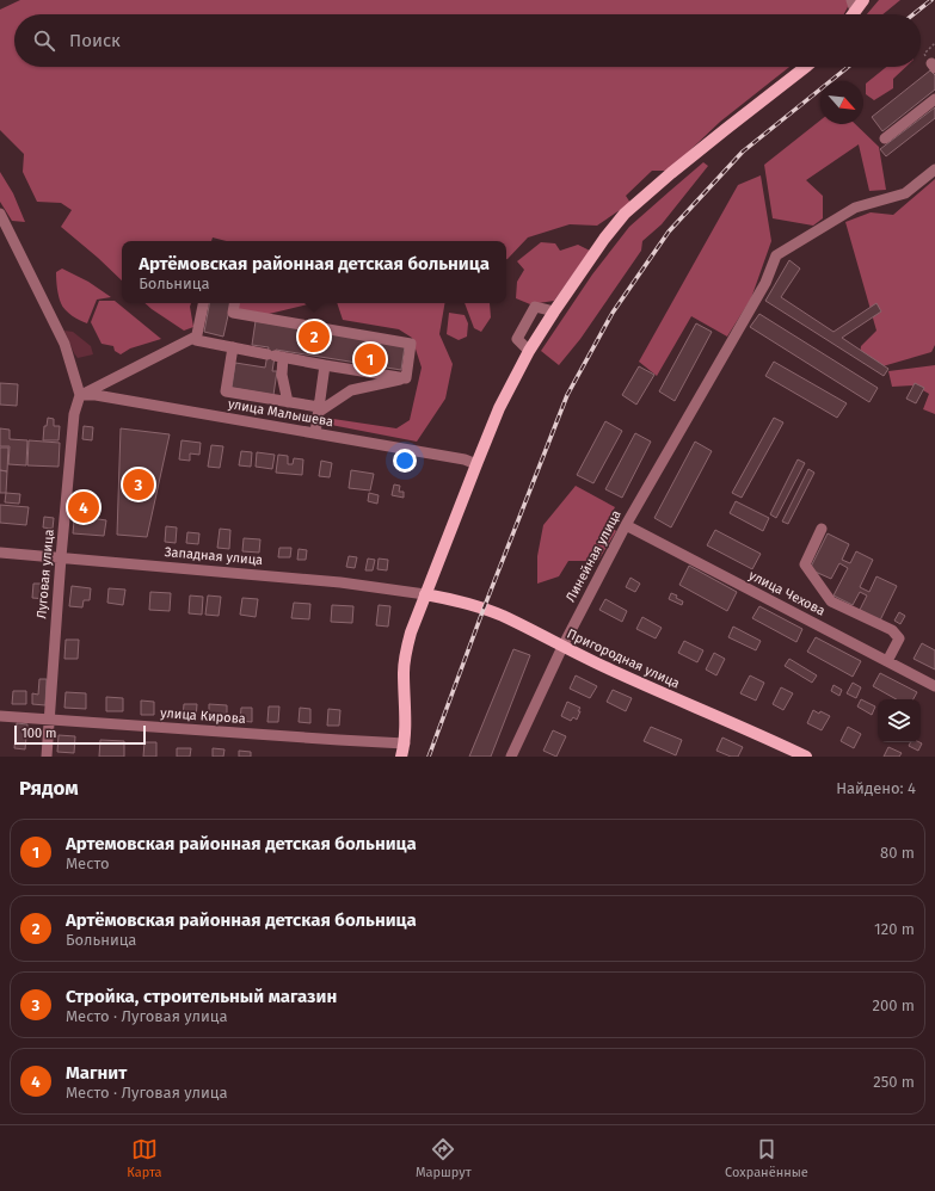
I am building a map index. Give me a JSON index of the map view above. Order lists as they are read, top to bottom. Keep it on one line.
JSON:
{"streets":{"main road":["Пригородная улица"],"street":["улица Малышева","Западная улица","Линейная улица","Луговая улица","улица Чехова","улица Кирова"]},"crossings":[["улица Малышева","Луговая улица"],["Западная улица","Луговая улица"],["Западная улица","Пригородная улица"],["Линейная улица","улица Чехова"],["Линейная улица","Пригородная улица"],["Луговая улица","улица Кирова"]],"scale_bar":"100 m","north":"bottom right","page":{"search":"Поиск","popup":["Артёмовская районная детская больница","Больница"],"pins":["2","1","3","4"],"scale":"100 m","heading":["Рядом","Найдено: 4"],"list":[{"mark":"1","name":"Артемовская районная детская больница","note":"Место","value":"80 m"},{"mark":"2","name":"Артёмовская районная детская больница","note":"Больница","value":"120 m"},{"mark":"3","name":"Стройка, строительный магазин","note":"Место · Луговая улица","value":"200 m"},{"mark":"4","name":"Магнит","note":"Место · Луговая улица","value":"250 m"}],"nav":["Карта","Маршрут","Сохранённые"]}}
